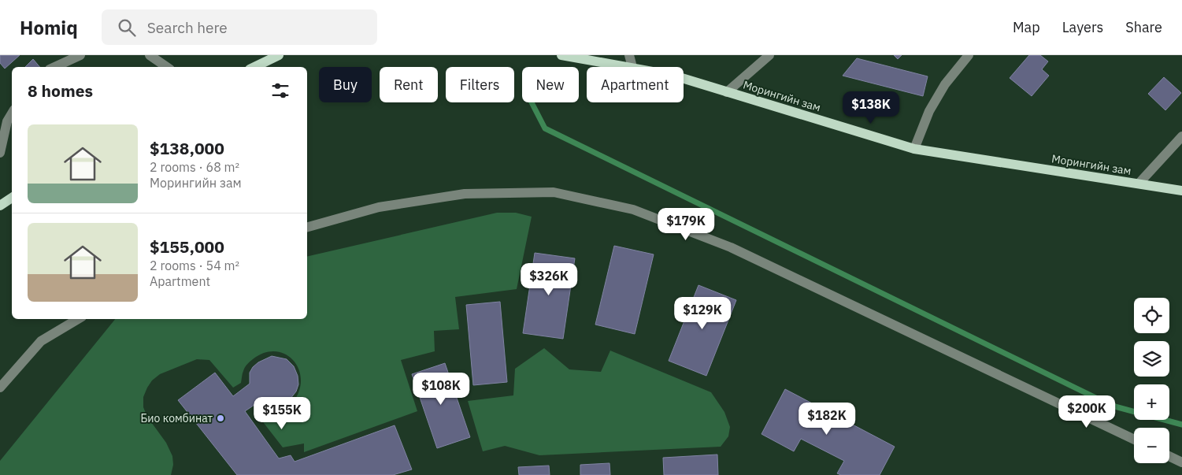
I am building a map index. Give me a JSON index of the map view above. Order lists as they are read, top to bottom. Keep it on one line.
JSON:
{"streets":{"main road":["Морингийн зам"]},"places":["Био комбинат"],"page":{"header":"Homiq","search":"Search here","nav":["Map","Layers","Share"],"chip":["Buy","Rent","Filters","New","Apartment"],"heading":"8 homes","price":["$138K","$179K","$326K","$129K","$108K","$200K","$155K","$182K"],"list":[{"name":"$138,000","note":"2 rooms · 68 m² · Морингийн зам"},{"name":"$155,000","note":"2 rooms · 54 m² · Apartment"}],"map_buttons":["+","−"]}}
